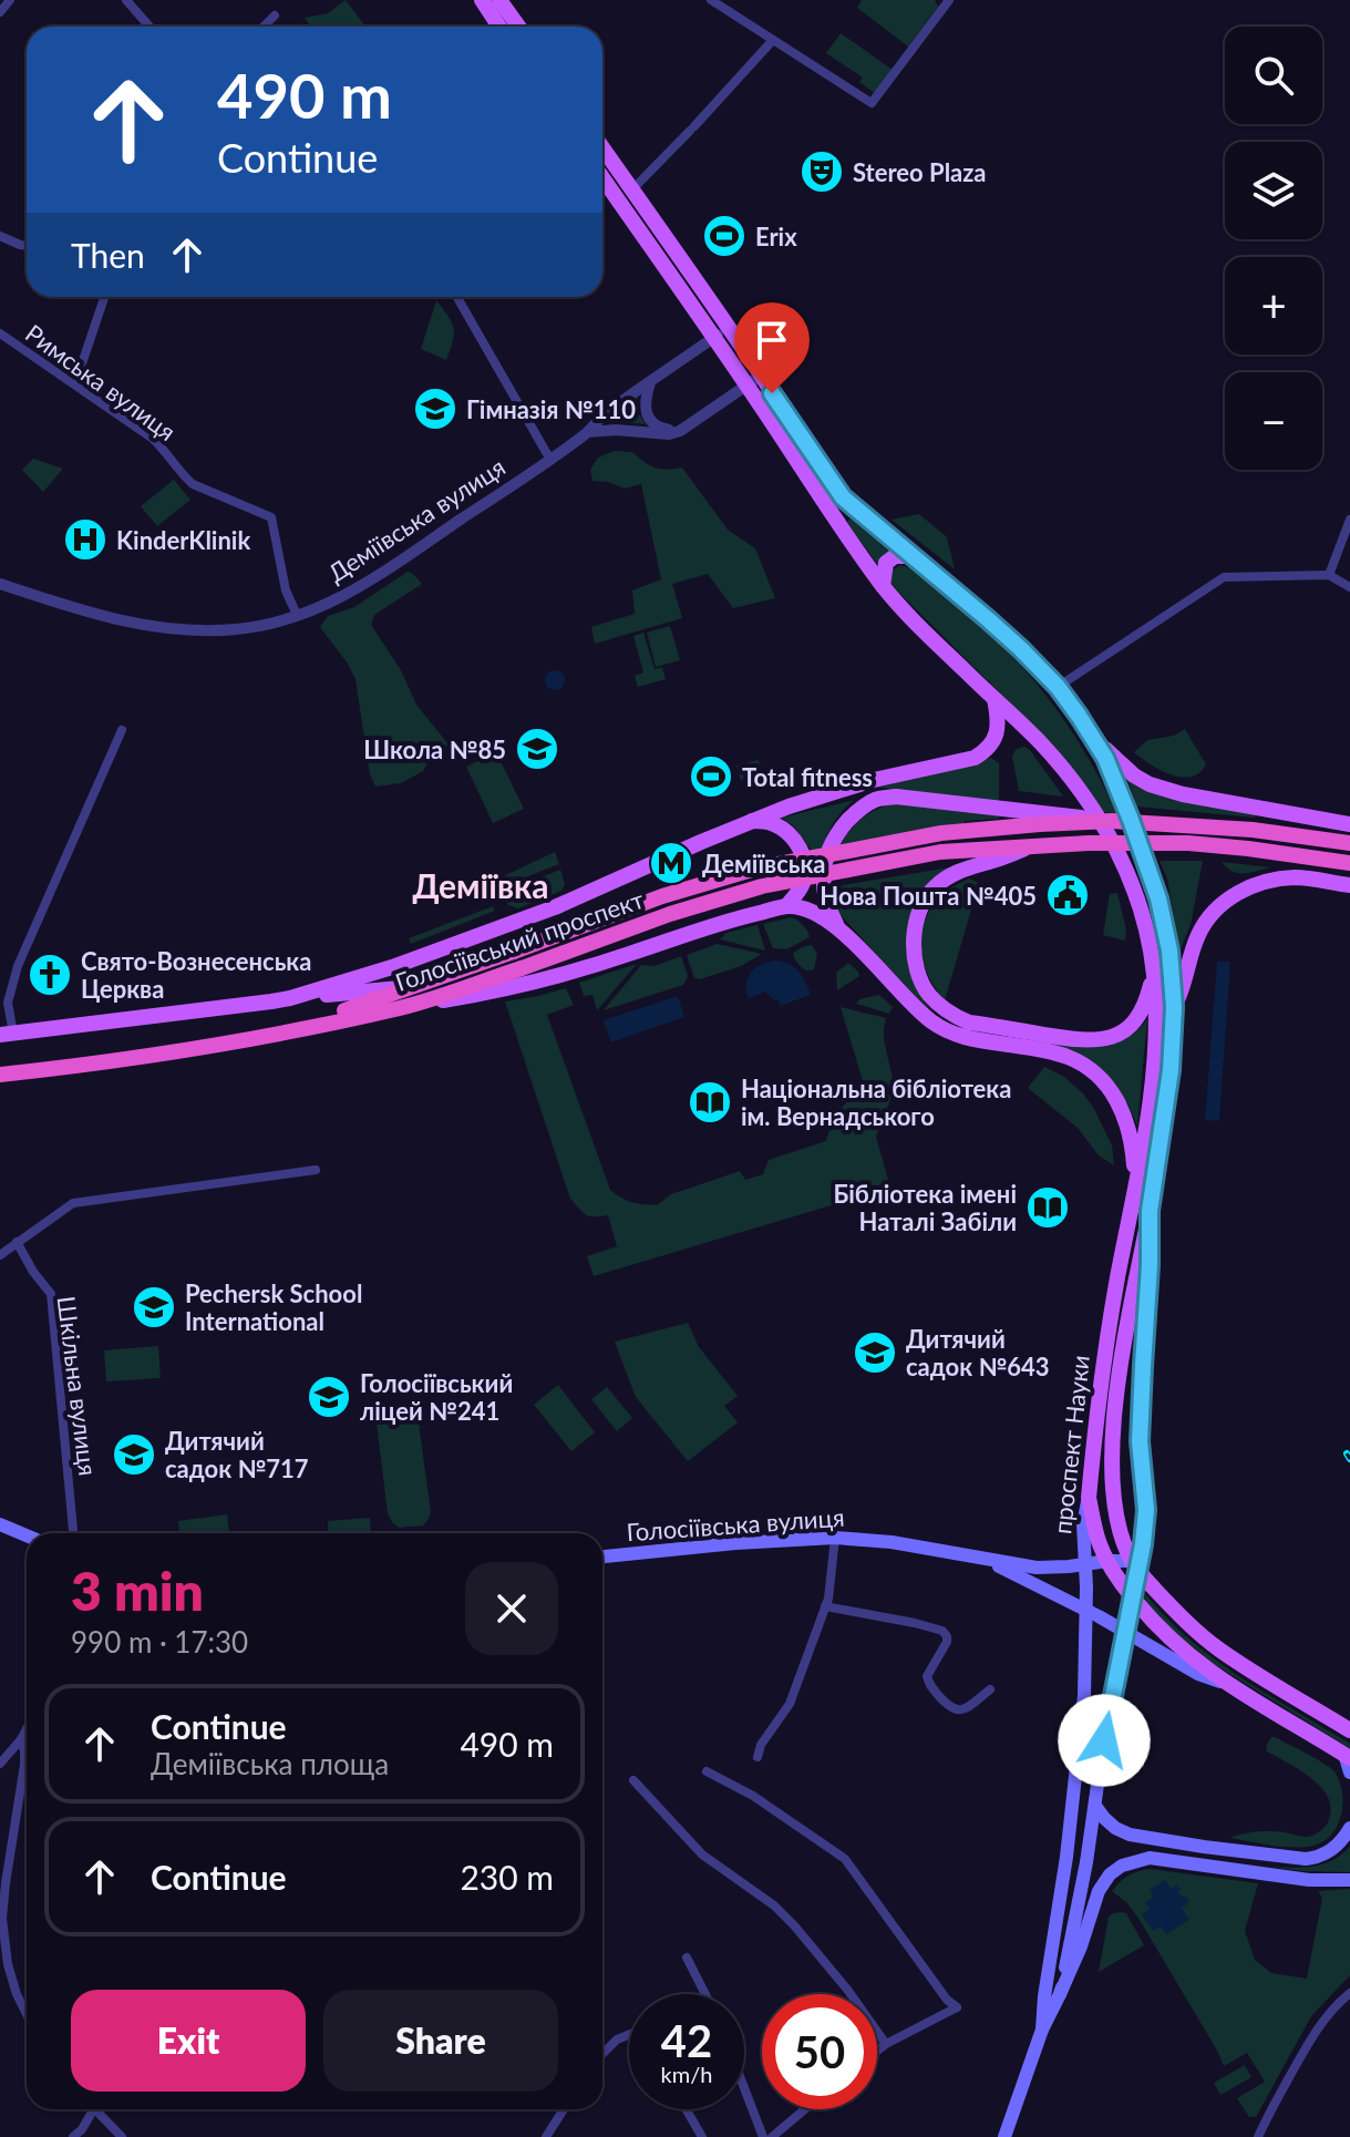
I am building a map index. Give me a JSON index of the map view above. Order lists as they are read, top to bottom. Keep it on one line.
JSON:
{"streets":{"highway":["Голосіївський проспект"],"main road":["проспект Науки","Голосіївська вулиця"],"street":["Римська вулиця","Деміївська вулиця","Шкільна вулиця"]},"crossings":[["Римська вулиця","Деміївська вулиця"],["Голосіївський проспект","проспект Науки"],["проспект Науки","Голосіївська вулиця"]],"districts":["Деміївка"],"places":{"theatre":["Stereo Plaza"],"sports":["Erix","Total fitness"],"school or university":["Гімназія №110","Школа №85","Pechersk School International","Дитячий садок №643","Голосіївський ліцей №241","Дитячий садок №717"],"hospital":["KinderKlinik"],"metro station":["Деміївська"],"public building":["Нова Пошта №405"],"church":["Свято-Вознесенська Церква"],"library":["Національна бібліотека ім. Вернадського","Бібліотека імені Наталі Забіли"]},"page":{"map_buttons":["+","−"],"turn":["490 m","Continue"],"then":"Then","heading":["3 min","990 m · 17:30"],"list":[{"name":"Continue","note":"Деміївська площа","value":"490 m"},{"name":"Continue","value":"230 m"}],"buttons":["Exit","Share"],"speed":"42 km/h","limit":"50"}}
